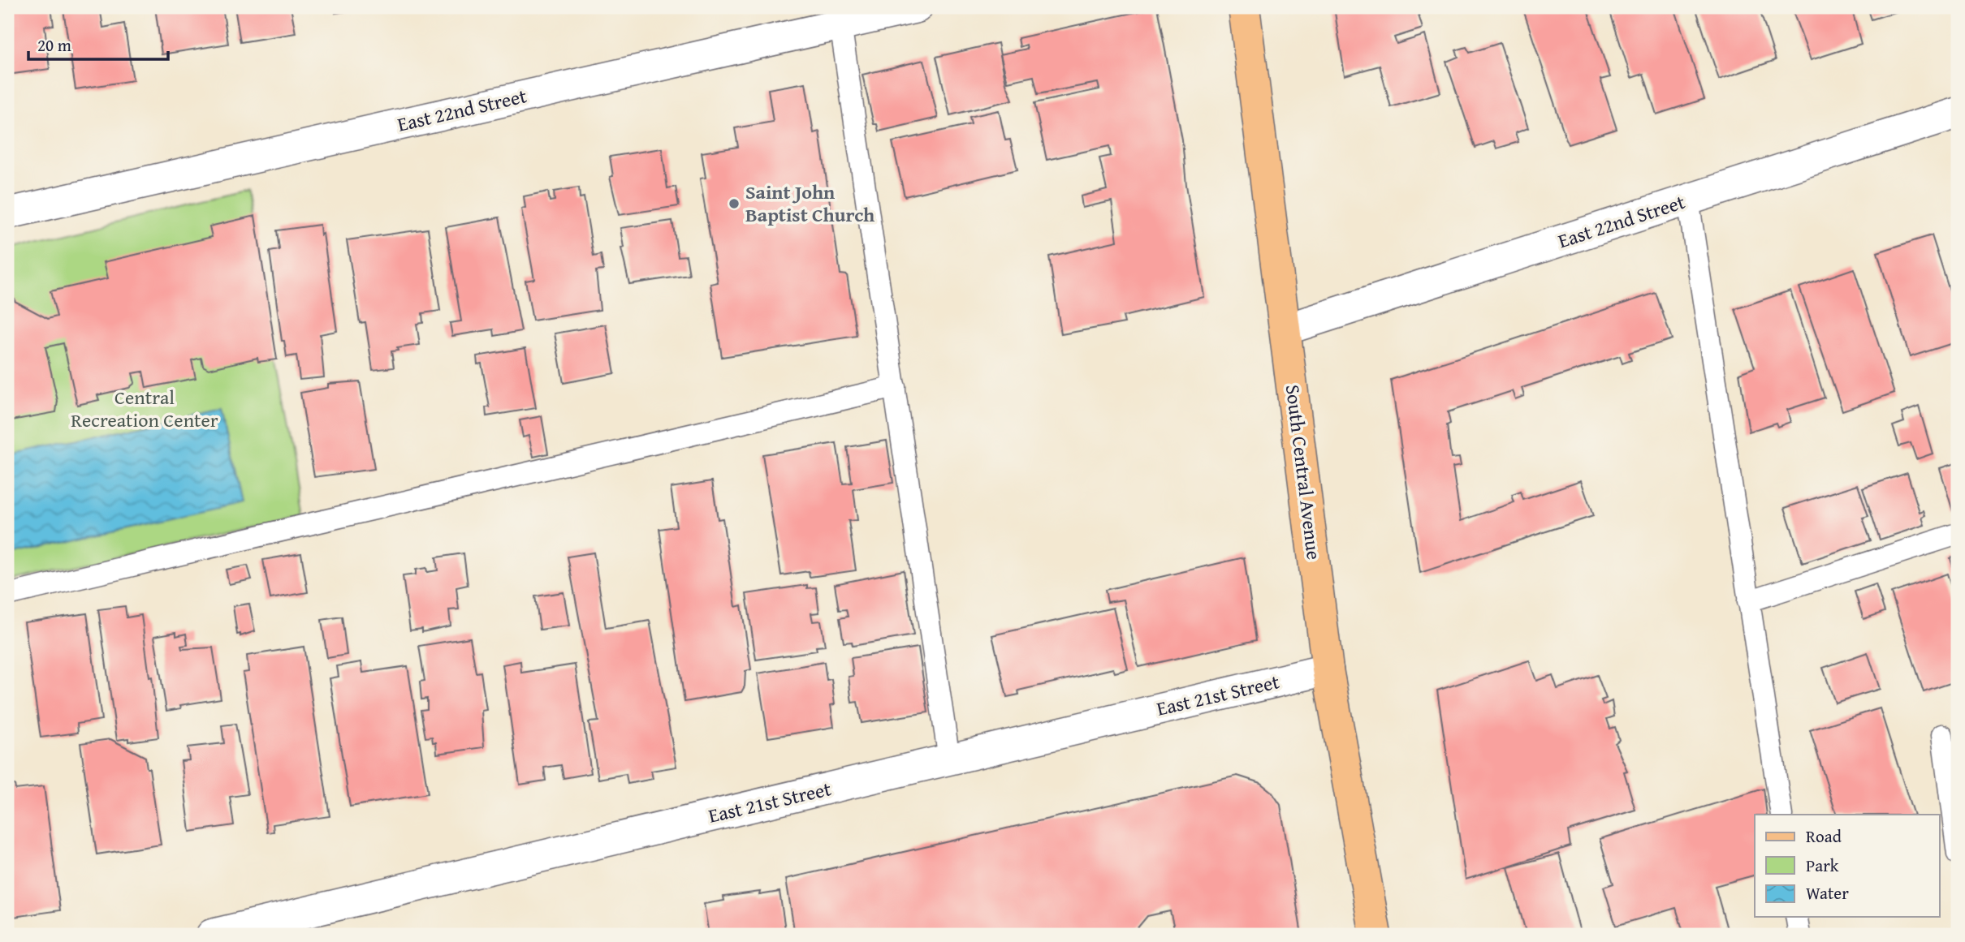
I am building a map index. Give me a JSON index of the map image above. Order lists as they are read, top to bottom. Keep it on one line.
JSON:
{"streets":{"main road":["South Central Avenue"],"street":["East 22nd Street","East 21st Street"]},"crossings":[["East 22nd Street","South Central Avenue"],["South Central Avenue","East 21st Street"]],"parks":["Central Recreation Center"],"places":["Saint John Baptist Church"],"legend":["Road","Park","Water"],"scale_bar":"20 m"}
